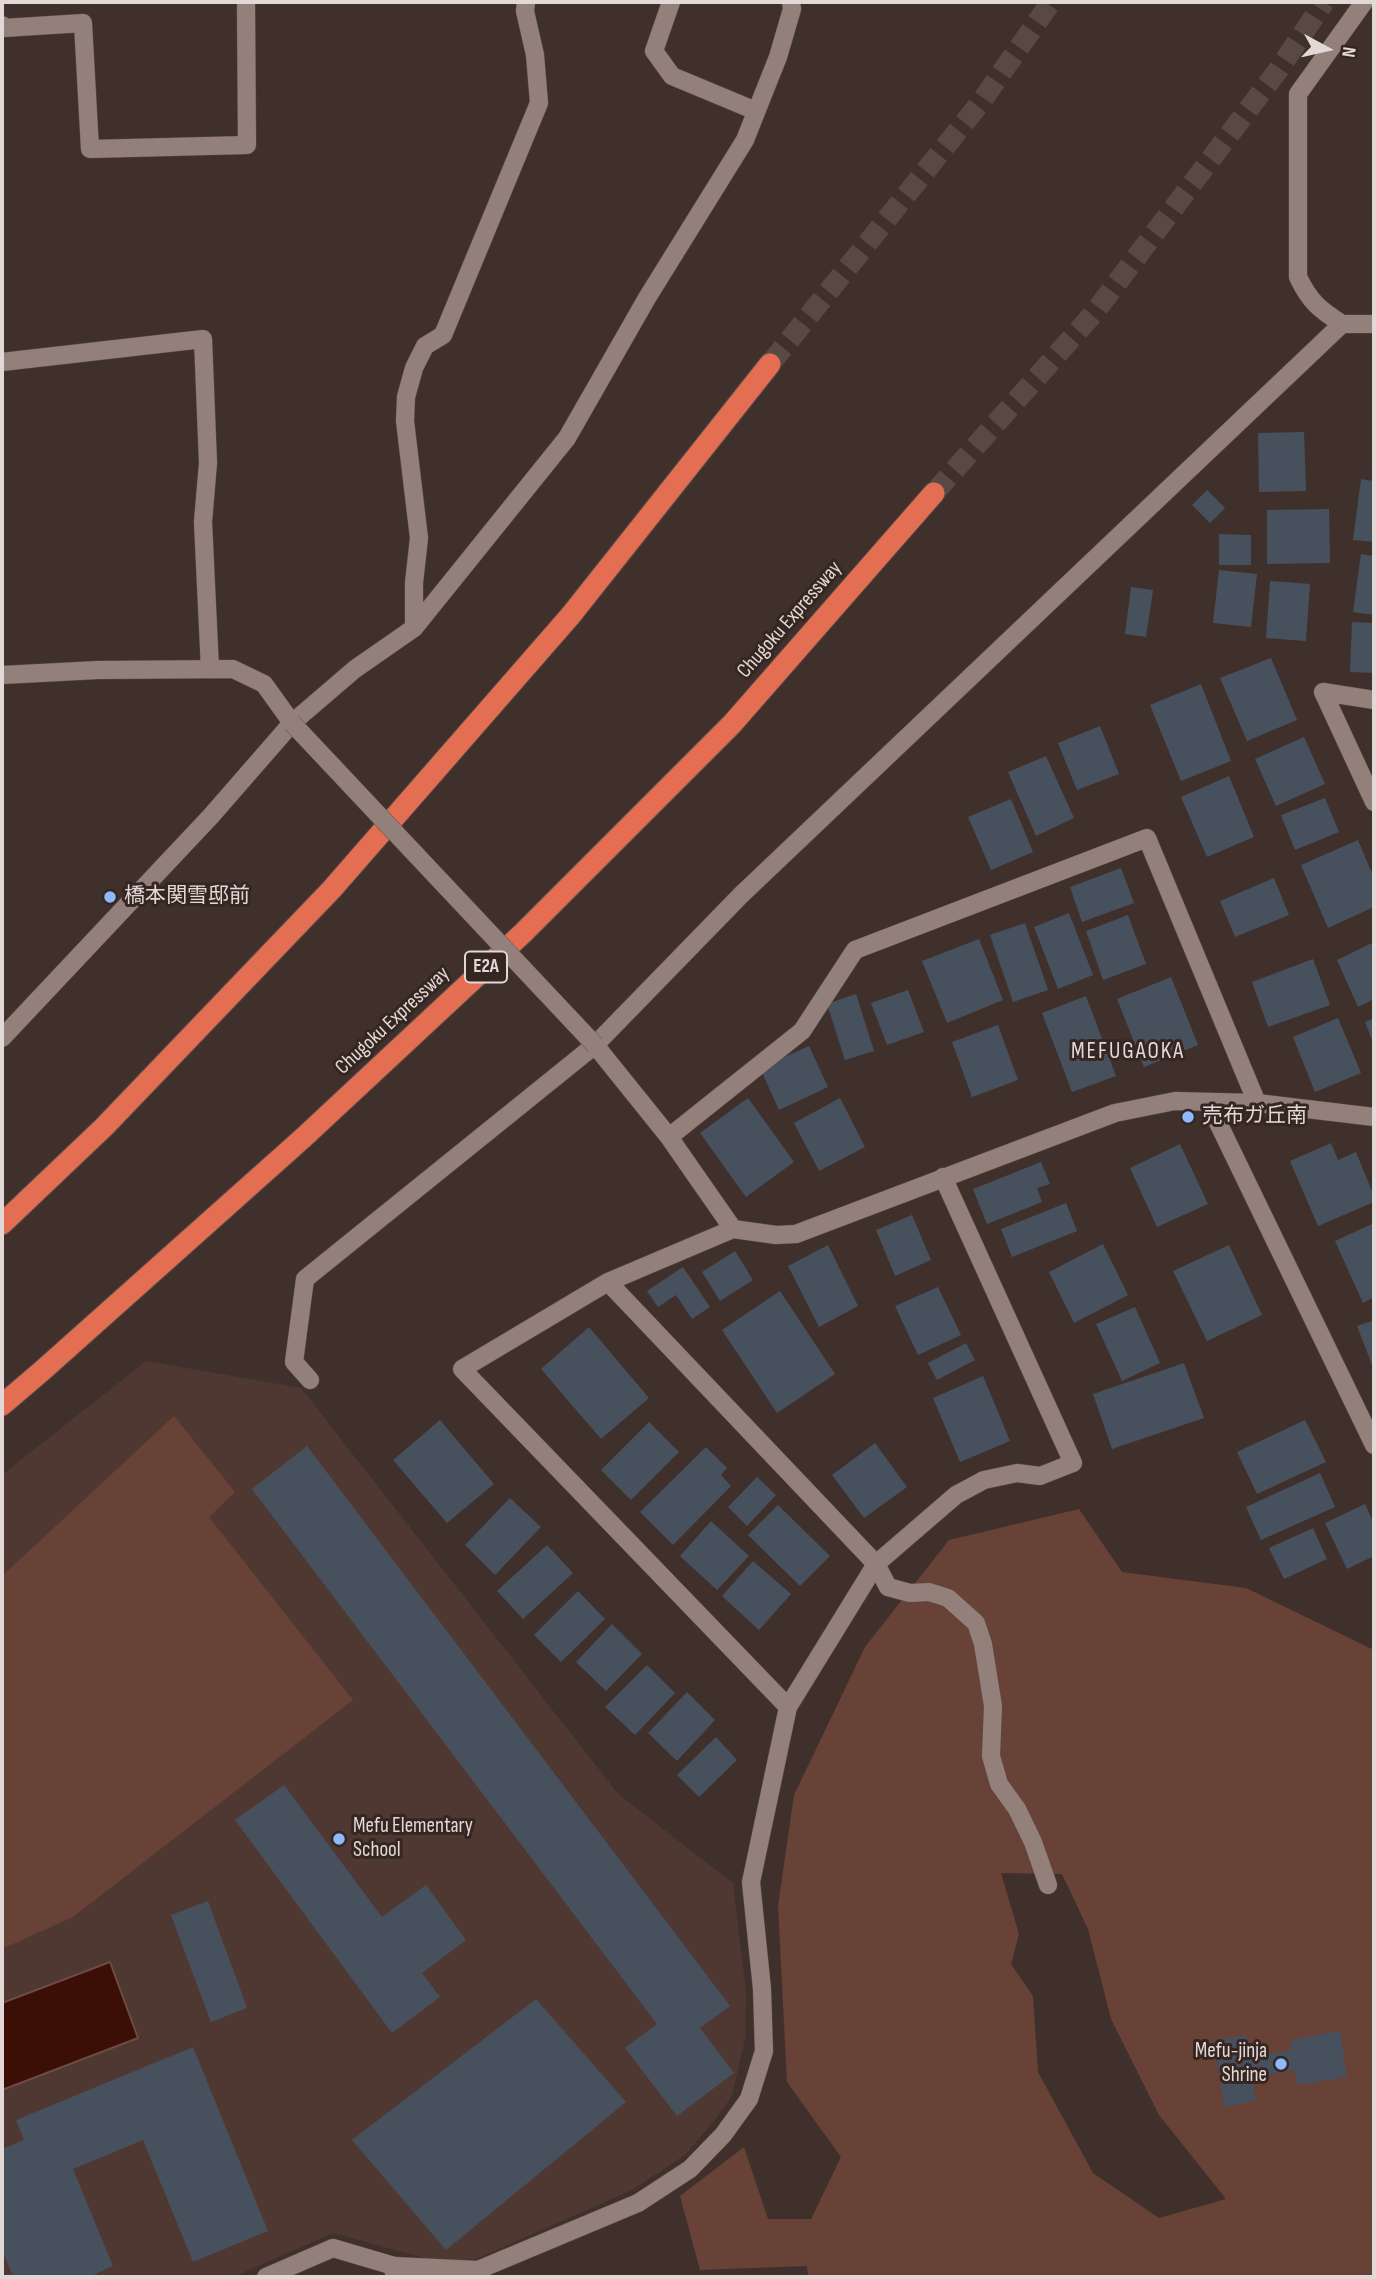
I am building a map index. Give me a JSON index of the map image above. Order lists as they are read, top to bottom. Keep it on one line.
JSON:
{"streets":{"highway":["Chugoku Expressway","E2A"]},"districts":["MEFUGAOKA"],"places":["橋本関雪邸前","売布ガ丘南","Mefu Elementary School","Mefu-jinja Shrine"],"north":"right"}
